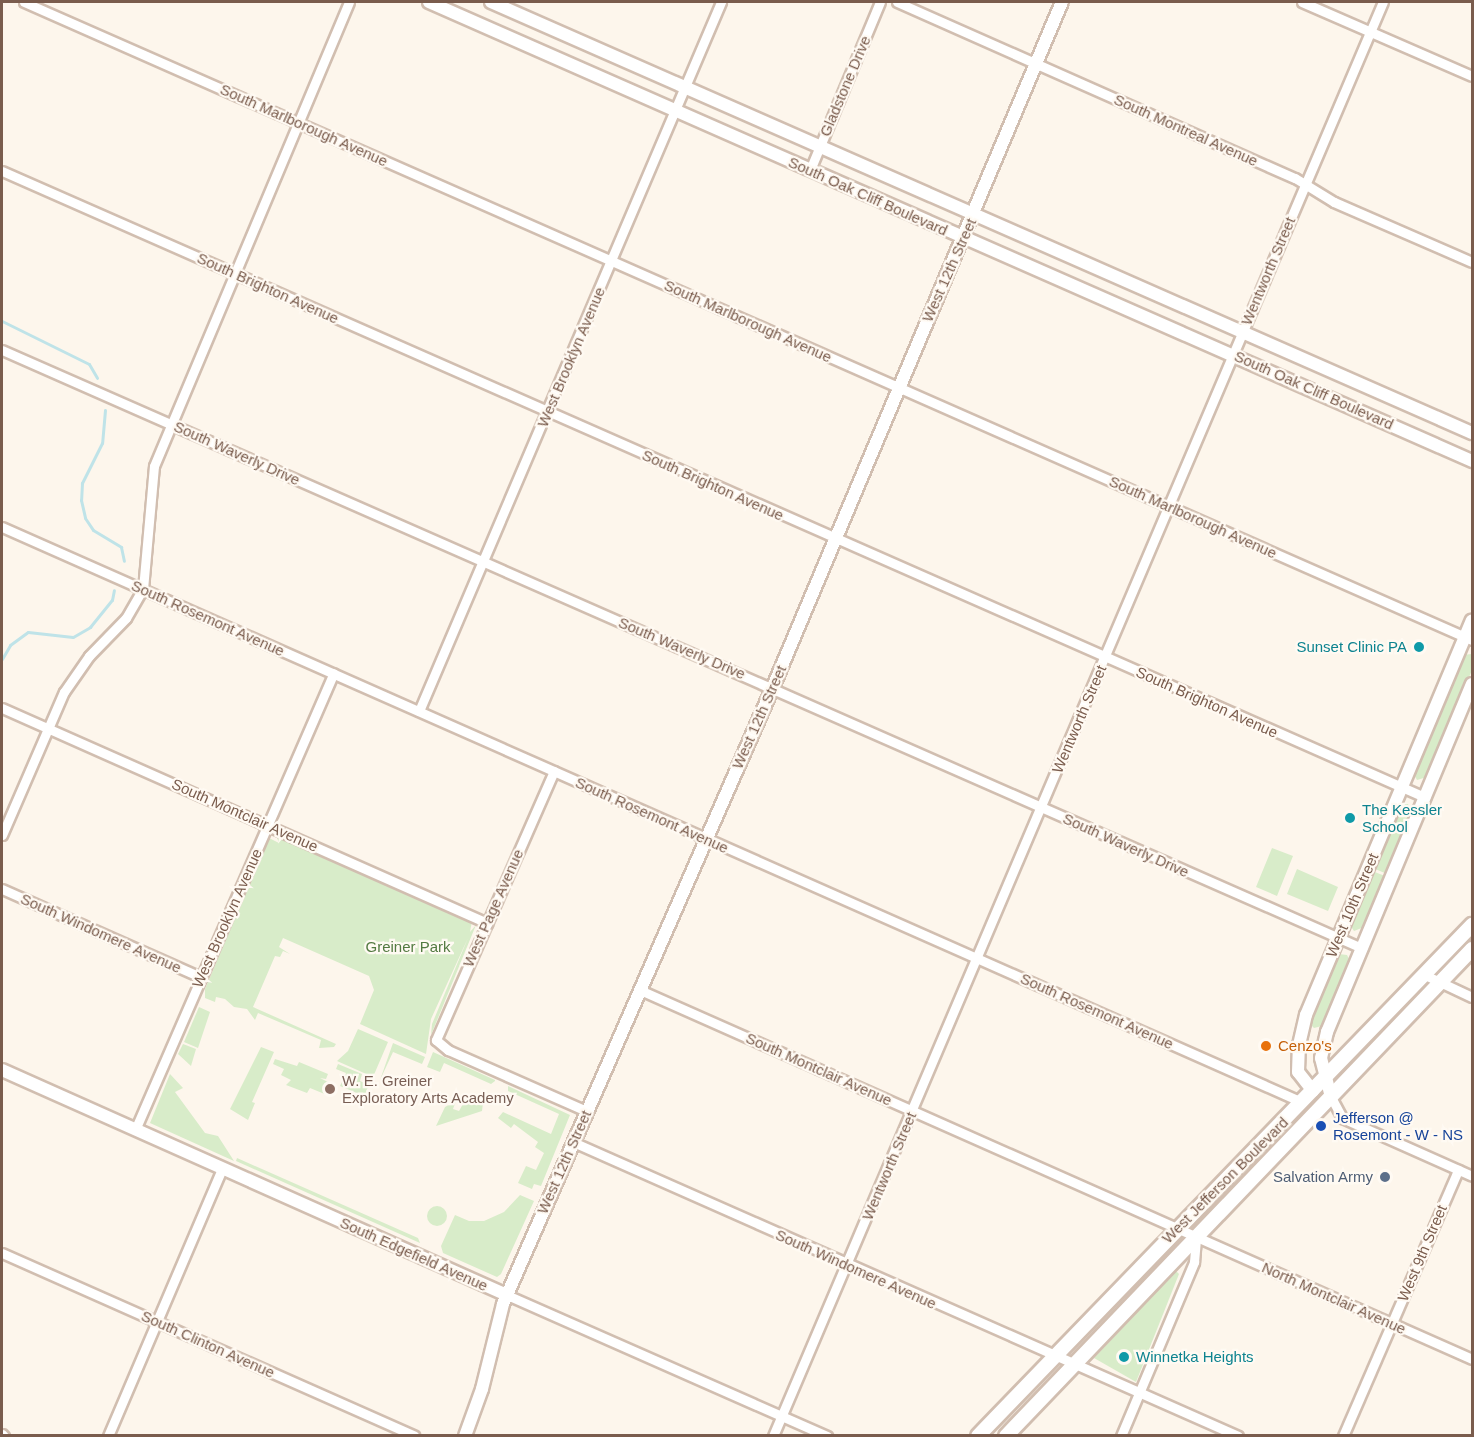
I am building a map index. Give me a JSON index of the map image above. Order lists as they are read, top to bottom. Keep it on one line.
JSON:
{"streets":{"main road":["West Jefferson Boulevard"],"street":["Gladstone Drive","South Marlborough Avenue","South Montreal Avenue","South Oak Cliff Boulevard","West 12th Street","Wentworth Street","South Brighton Avenue","West Brooklyn Avenue","South Waverly Drive","South Rosemont Avenue","South Montclair Avenue","West 10th Street","West Page Avenue","South Windomere Avenue","West 9th Street","South Edgefield Avenue","North Montclair Avenue","South Clinton Avenue"]},"crossings":[["Gladstone Drive","South Oak Cliff Boulevard"],["South Marlborough Avenue","West 12th Street"],["South Marlborough Avenue","Wentworth Street"],["South Marlborough Avenue","West Brooklyn Avenue"],["South Marlborough Avenue","West 10th Street"],["South Montreal Avenue","West 12th Street"],["South Montreal Avenue","Wentworth Street"],["South Oak Cliff Boulevard","West 12th Street"],["South Oak Cliff Boulevard","Wentworth Street"],["South Oak Cliff Boulevard","West Brooklyn Avenue"],["West 12th Street","South Brighton Avenue"],["West 12th Street","South Waverly Drive"],["West 12th Street","South Rosemont Avenue"],["West 12th Street","South Montclair Avenue"],["West 12th Street","West Page Avenue"],["West 12th Street","South Windomere Avenue"],["West 12th Street","South Edgefield Avenue"],["Wentworth Street","South Brighton Avenue"],["Wentworth Street","South Waverly Drive"],["Wentworth Street","South Rosemont Avenue"],["Wentworth Street","South Montclair Avenue"],["Wentworth Street","South Windomere Avenue"],["Wentworth Street","South Edgefield Avenue"],["South Brighton Avenue","West Brooklyn Avenue"],["South Brighton Avenue","West 10th Street"],["West Brooklyn Avenue","South Waverly Drive"],["West Brooklyn Avenue","South Rosemont Avenue"],["West Brooklyn Avenue","South Montclair Avenue"],["West Brooklyn Avenue","South Windomere Avenue"],["West Brooklyn Avenue","South Edgefield Avenue"],["South Waverly Drive","West 10th Street"],["South Rosemont Avenue","West Page Avenue"],["South Rosemont Avenue","West Jefferson Boulevard"],["South Montclair Avenue","West Page Avenue"],["South Montclair Avenue","West Jefferson Boulevard"],["South Montclair Avenue","North Montclair Avenue"],["West 10th Street","West Jefferson Boulevard"],["South Windomere Avenue","West Jefferson Boulevard"],["West Jefferson Boulevard","North Montclair Avenue"],["West 9th Street","North Montclair Avenue"]],"parks":["Greiner Park"],"places":["Sunset Clinic PA","The Kessler School","Cenzo's","W. E. Greiner Exploratory Arts Academy","Jefferson @ Rosemont - W - NS","Salvation Army","Winnetka Heights"]}
